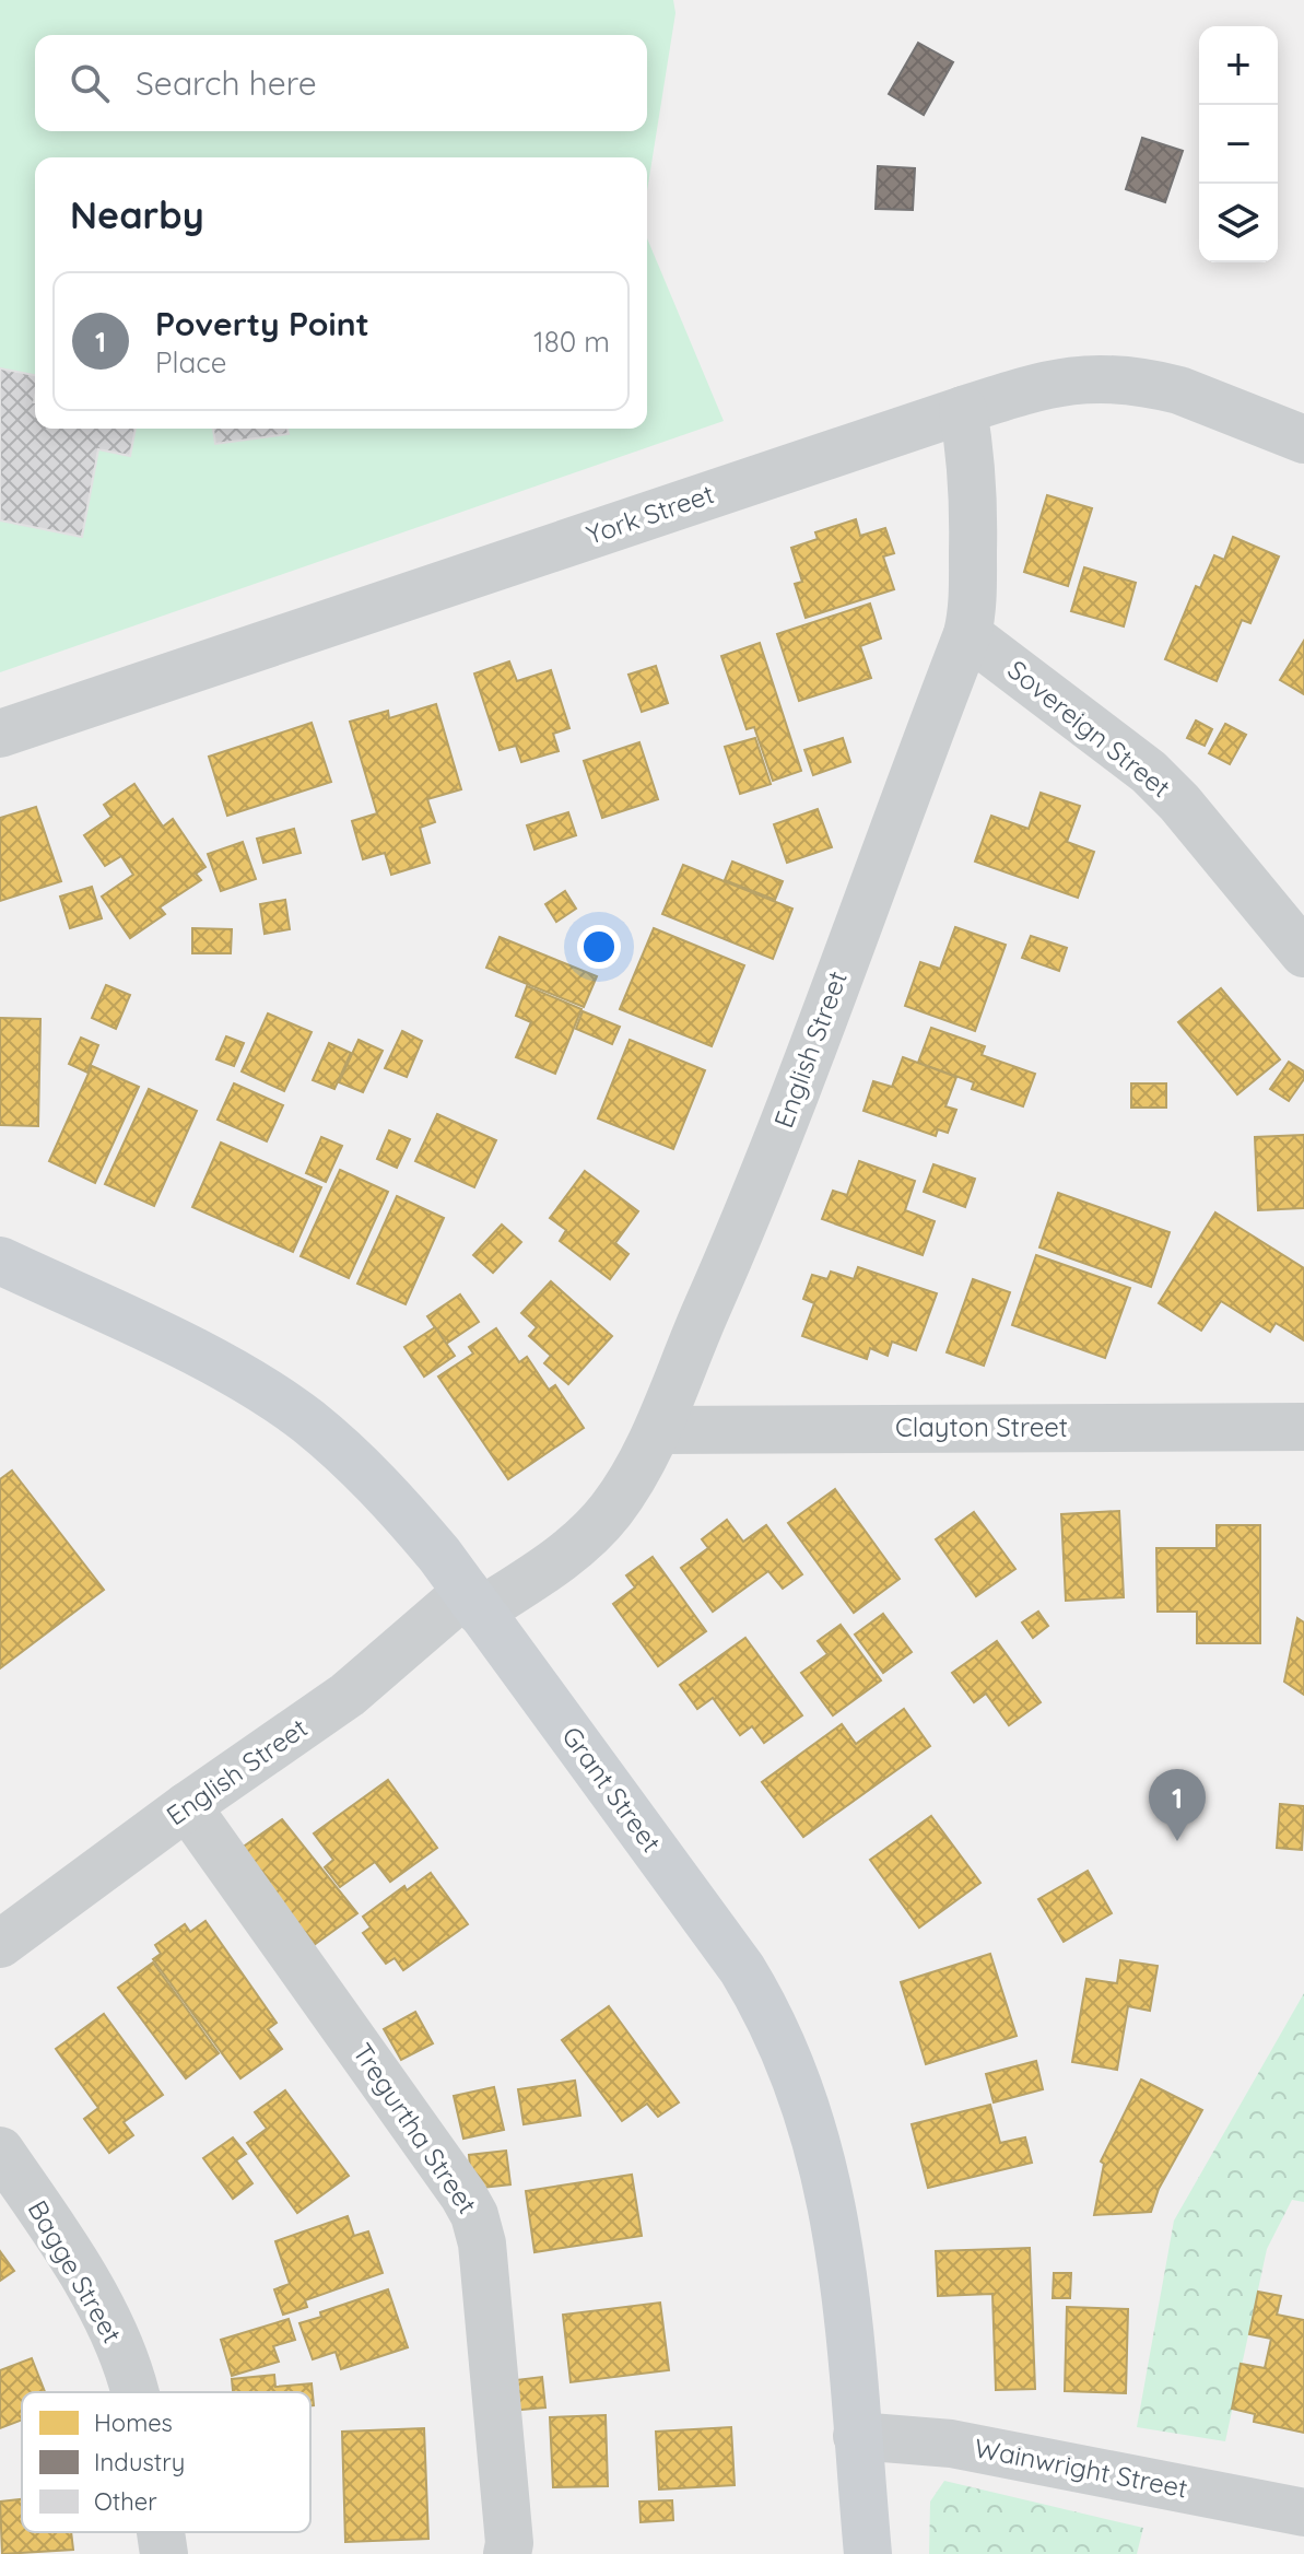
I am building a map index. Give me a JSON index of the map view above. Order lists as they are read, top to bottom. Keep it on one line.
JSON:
{"streets":{"main road":["Grant Street"],"street":["York Street","Sovereign Street","English Street","Clayton Street","Tregurtha Street","Bagge Street","Wainwright Street"]},"crossings":[["York Street","English Street"],["Sovereign Street","English Street"],["English Street","Clayton Street"],["English Street","Grant Street"],["English Street","Tregurtha Street"],["Grant Street","Wainwright Street"]],"legend":["Homes","Industry","Other"],"page":{"map_buttons":["+","−"],"search":"Search here","heading":"Nearby","list":[{"mark":"1","name":"Poverty Point","note":"Place","value":"180 m"}],"pins":"1"}}
